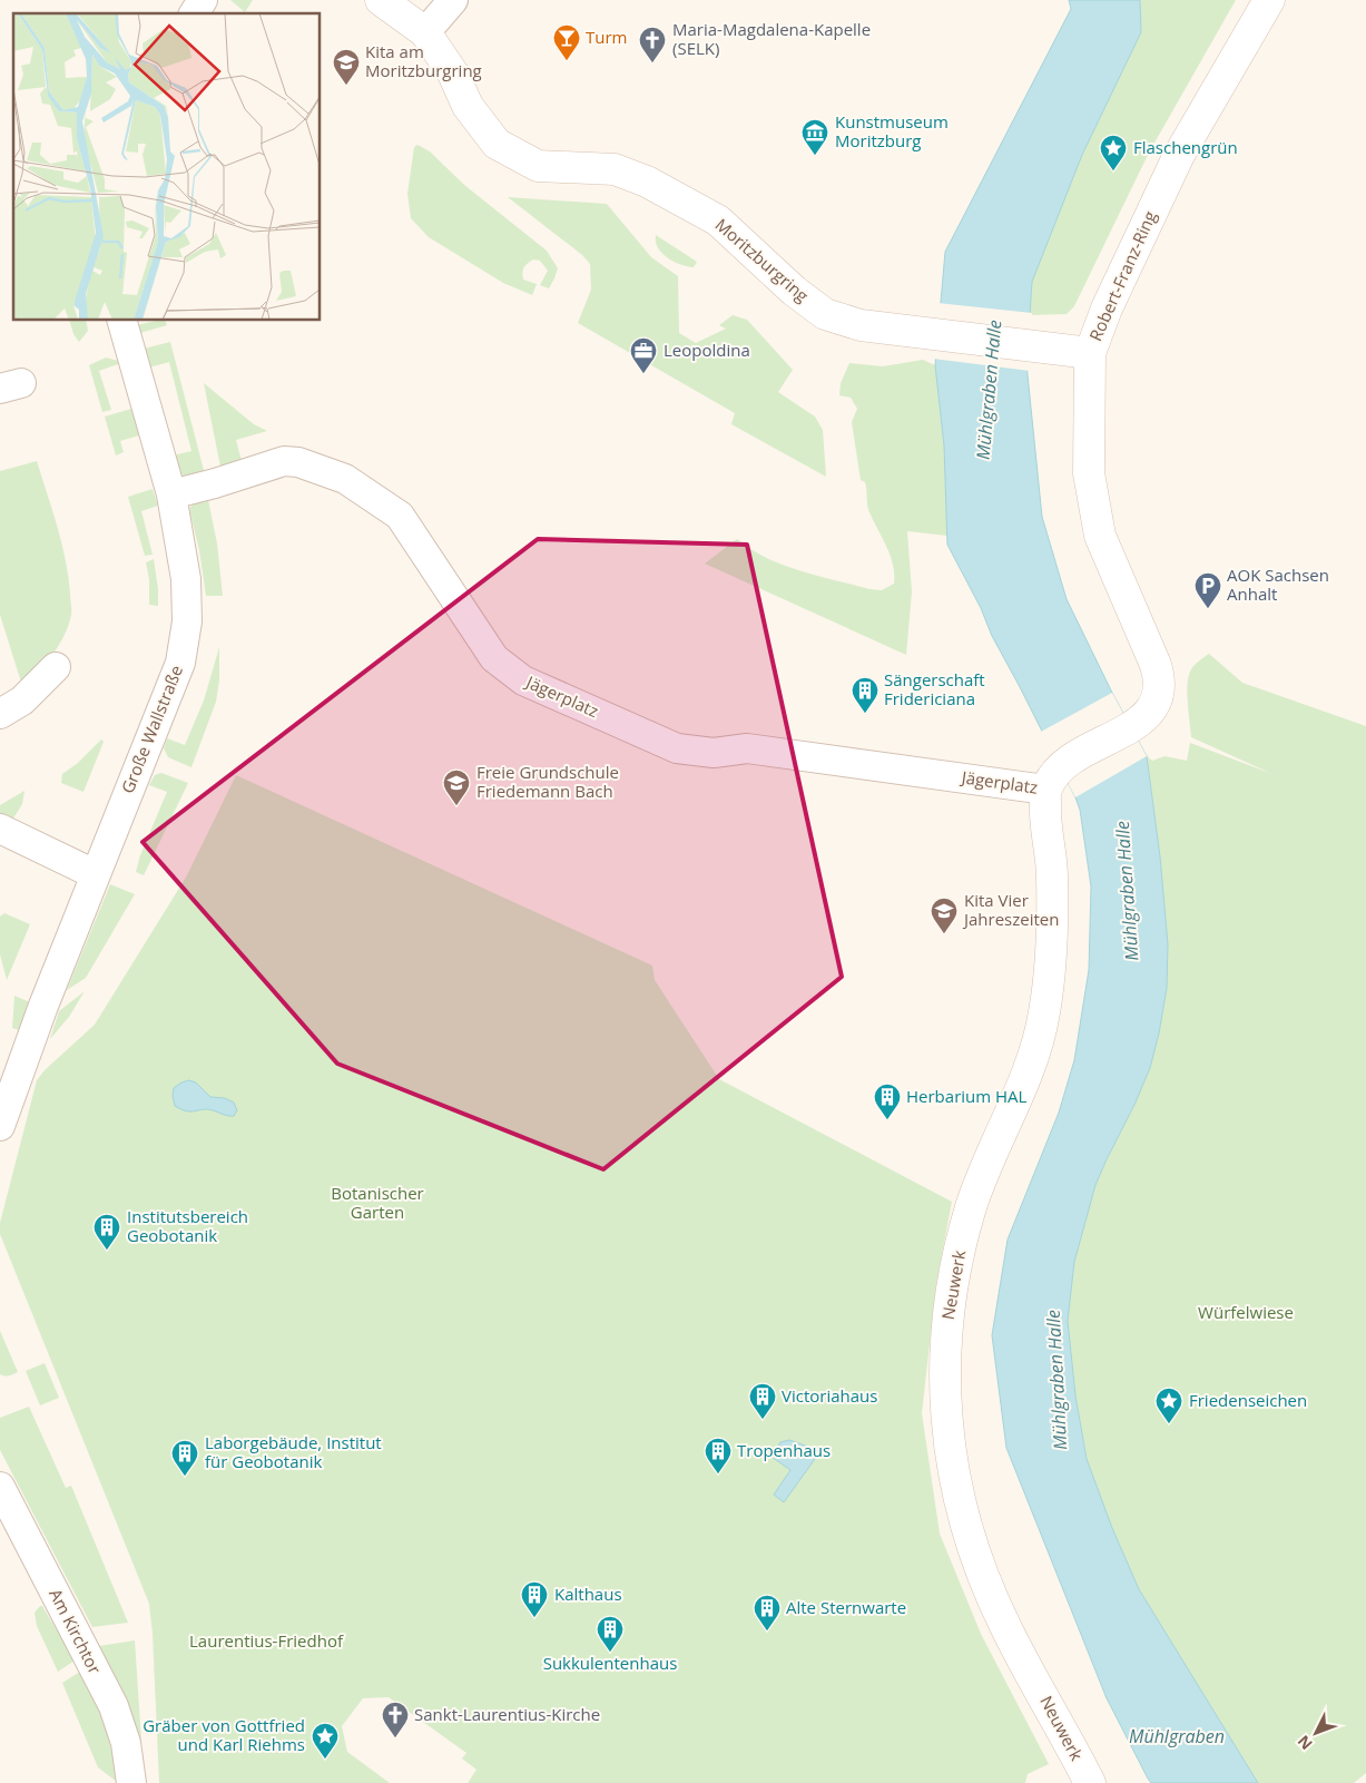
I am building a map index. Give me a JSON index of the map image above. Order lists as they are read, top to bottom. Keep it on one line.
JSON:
{"streets":{"street":["Moritzburgring","Robert-Franz-Ring","Jägerplatz","Große Wallstraße","Neuwerk","Am Kirchtor"]},"crossings":[["Moritzburgring","Robert-Franz-Ring"],["Robert-Franz-Ring","Jägerplatz"],["Robert-Franz-Ring","Neuwerk"],["Jägerplatz","Große Wallstraße"],["Jägerplatz","Neuwerk"]],"water":["Mühlgraben Halle","Mühlgraben"],"parks":["Botanischer Garten","Würfelwiese","Laurentius-Friedhof"],"places":{"bar":["Turm"],"church":["Maria-Magdalena-Kapelle (SELK)","Sankt-Laurentius-Kirche"],"school or university":["Kita am Moritzburgring","Freie Grundschule Friedemann Bach","Kita Vier Jahreszeiten"],"museum":["Kunstmuseum Moritzburg"],"place":["Flaschengrün","Friedenseichen","Gräber von Gottfried und Karl Riehms"],"office":["Leopoldina"],"parking":["AOK Sachsen Anhalt"],"building":["Sängerschaft Fridericiana","Herbarium HAL","Institutsbereich Geobotanik","Victoriahaus","Tropenhaus","Laborgebäude, Institut für Geobotanik","Kalthaus","Alte Sternwarte","Sukkulentenhaus"]},"north":"bottom left"}
